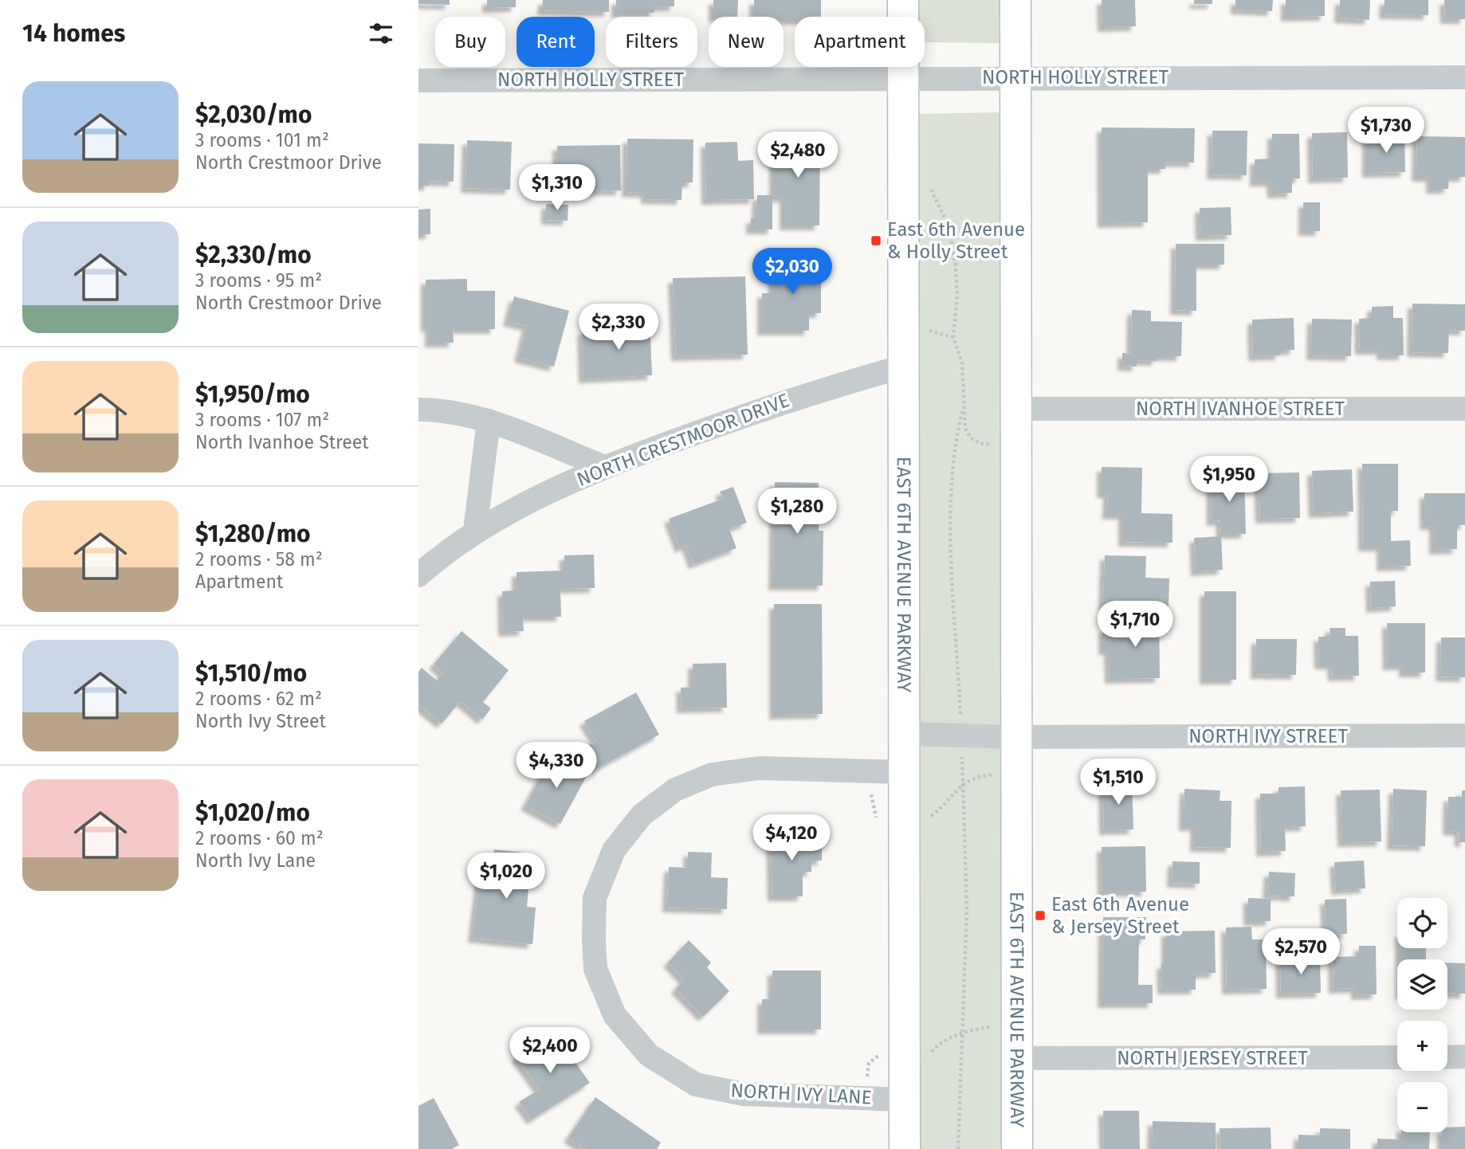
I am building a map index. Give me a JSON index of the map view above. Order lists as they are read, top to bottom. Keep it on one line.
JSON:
{"streets":{"main road":["EAST 6TH AVENUE PARKWAY"],"street":["NORTH HOLLY STREET","NORTH IVANHOE STREET","NORTH CRESTMOOR DRIVE","NORTH IVY STREET","NORTH JERSEY STREET","NORTH IVY LANE"]},"crossings":[["NORTH HOLLY STREET","EAST 6TH AVENUE PARKWAY"],["NORTH IVANHOE STREET","EAST 6TH AVENUE PARKWAY"],["NORTH CRESTMOOR DRIVE","EAST 6TH AVENUE PARKWAY"],["EAST 6TH AVENUE PARKWAY","NORTH IVY STREET"],["EAST 6TH AVENUE PARKWAY","NORTH JERSEY STREET"],["EAST 6TH AVENUE PARKWAY","NORTH IVY LANE"]],"places":{"transit":["East 6th Avenue & Holly Street","East 6th Avenue & Jersey Street"]},"page":{"heading":"14 homes","chip":["Buy","Rent","Filters","New","Apartment"],"list":[{"name":"$2,030/mo","note":"3 rooms · 101 m² · North Crestmoor Drive"},{"name":"$2,330/mo","note":"3 rooms · 95 m² · North Crestmoor Drive"},{"name":"$1,950/mo","note":"3 rooms · 107 m² · North Ivanhoe Street"},{"name":"$1,280/mo","note":"2 rooms · 58 m² · Apartment"},{"name":"$1,510/mo","note":"2 rooms · 62 m² · North Ivy Street"},{"name":"$1,020/mo","note":"2 rooms · 60 m² · North Ivy Lane"}],"price":["$1,730","$2,480","$1,310","$2,030","$2,330","$1,950","$1,280","$1,710","$4,330","$1,510","$4,120","$1,020","$2,570","$2,400"],"map_buttons":["+","−"]}}
